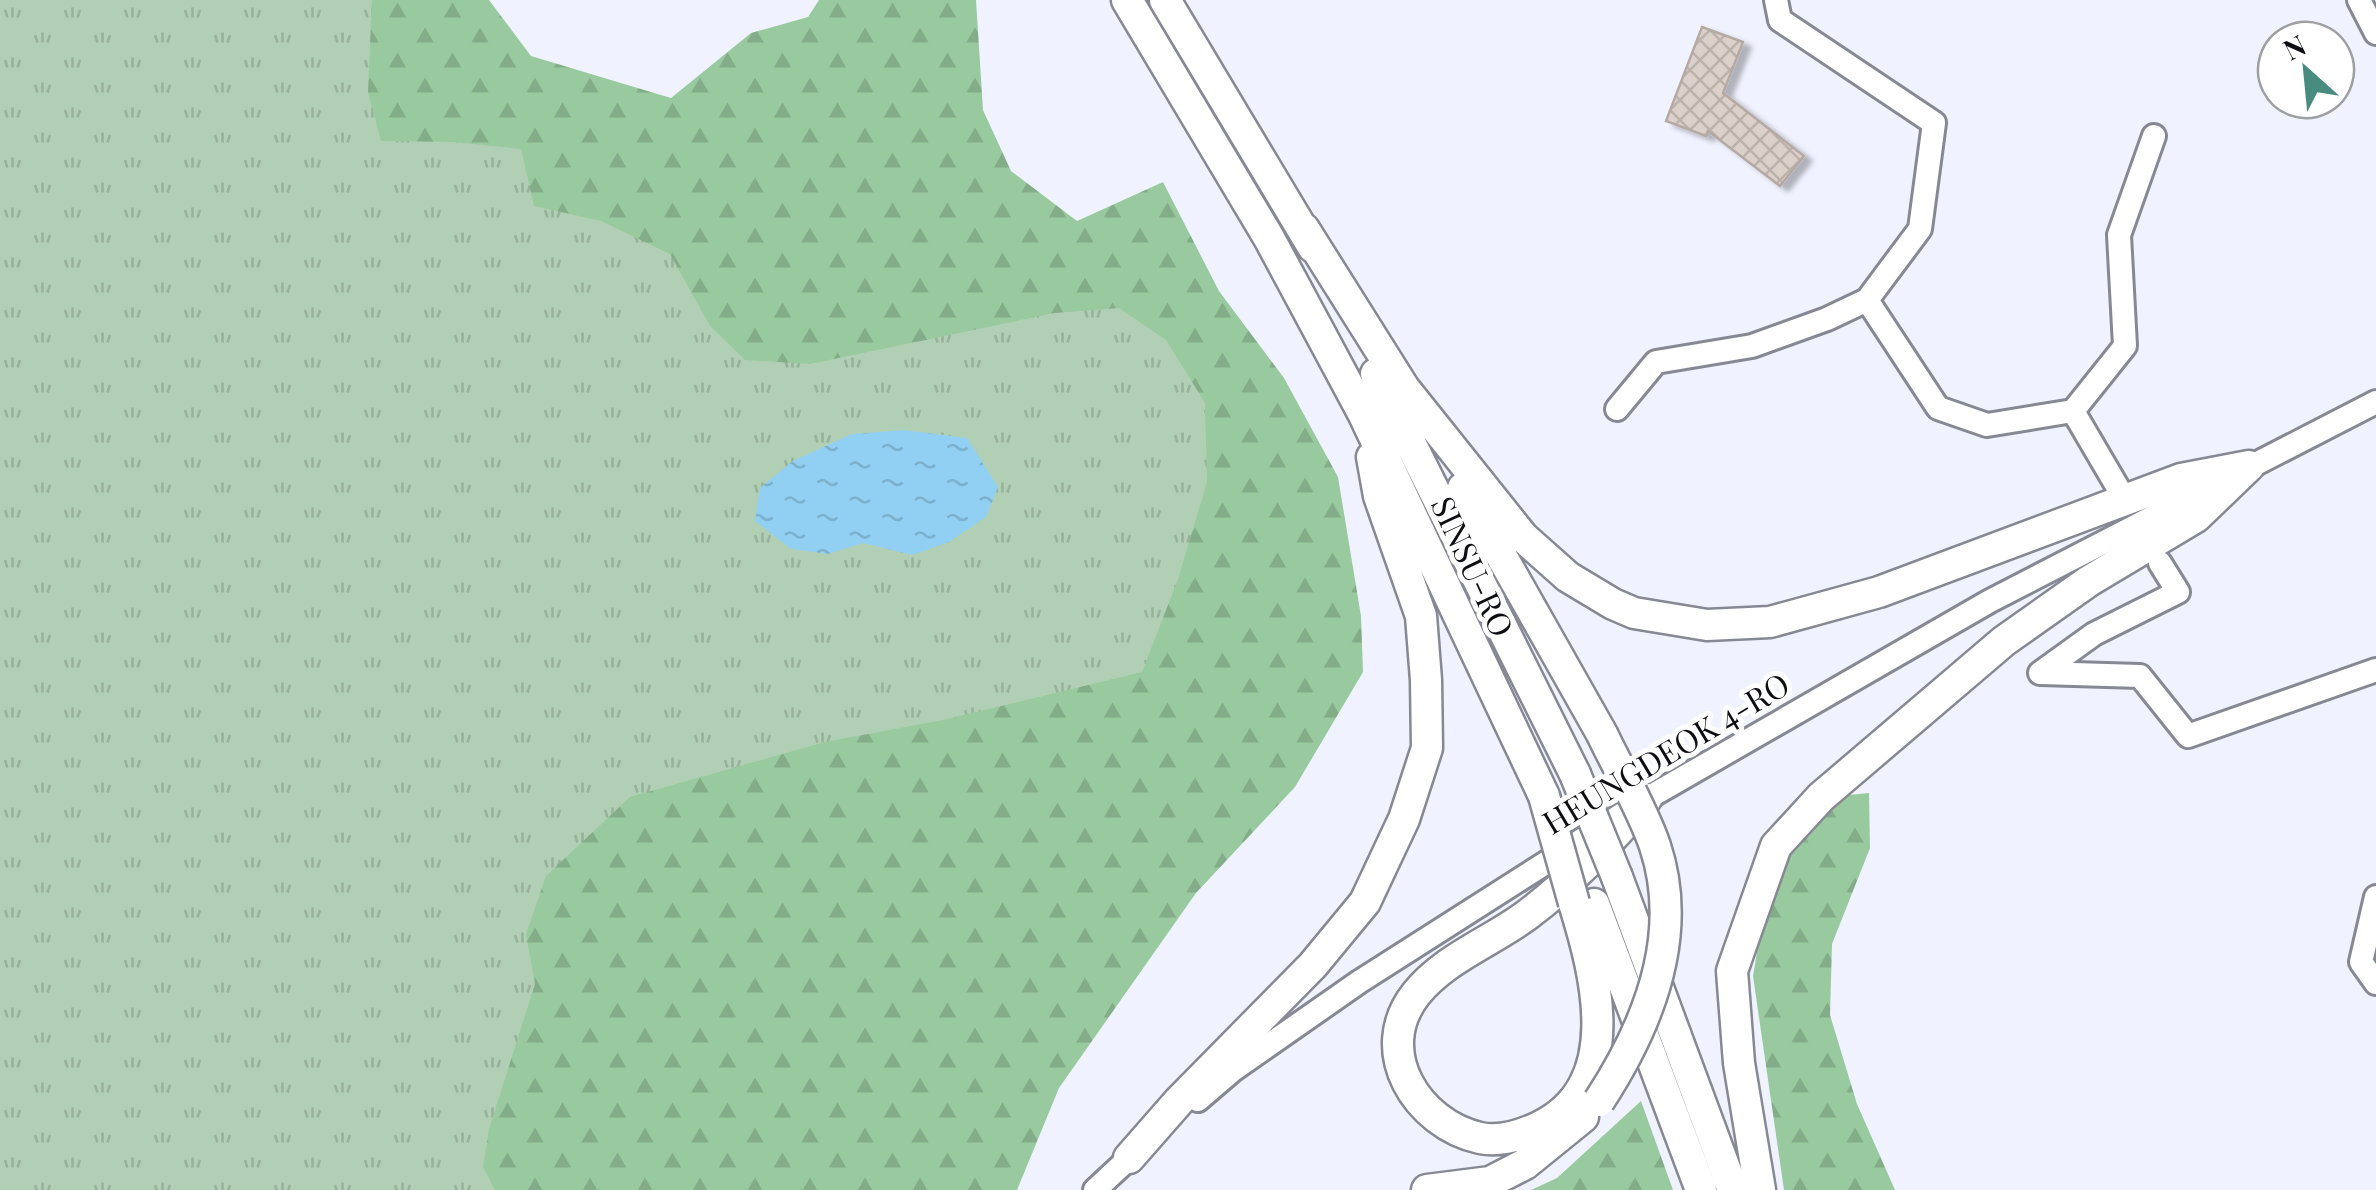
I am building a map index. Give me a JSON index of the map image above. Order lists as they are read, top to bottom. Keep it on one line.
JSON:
{"streets":{"main road":["SINSU-RO"],"street":["HEUNGDEOK 4-RO"]},"north":"top left"}
